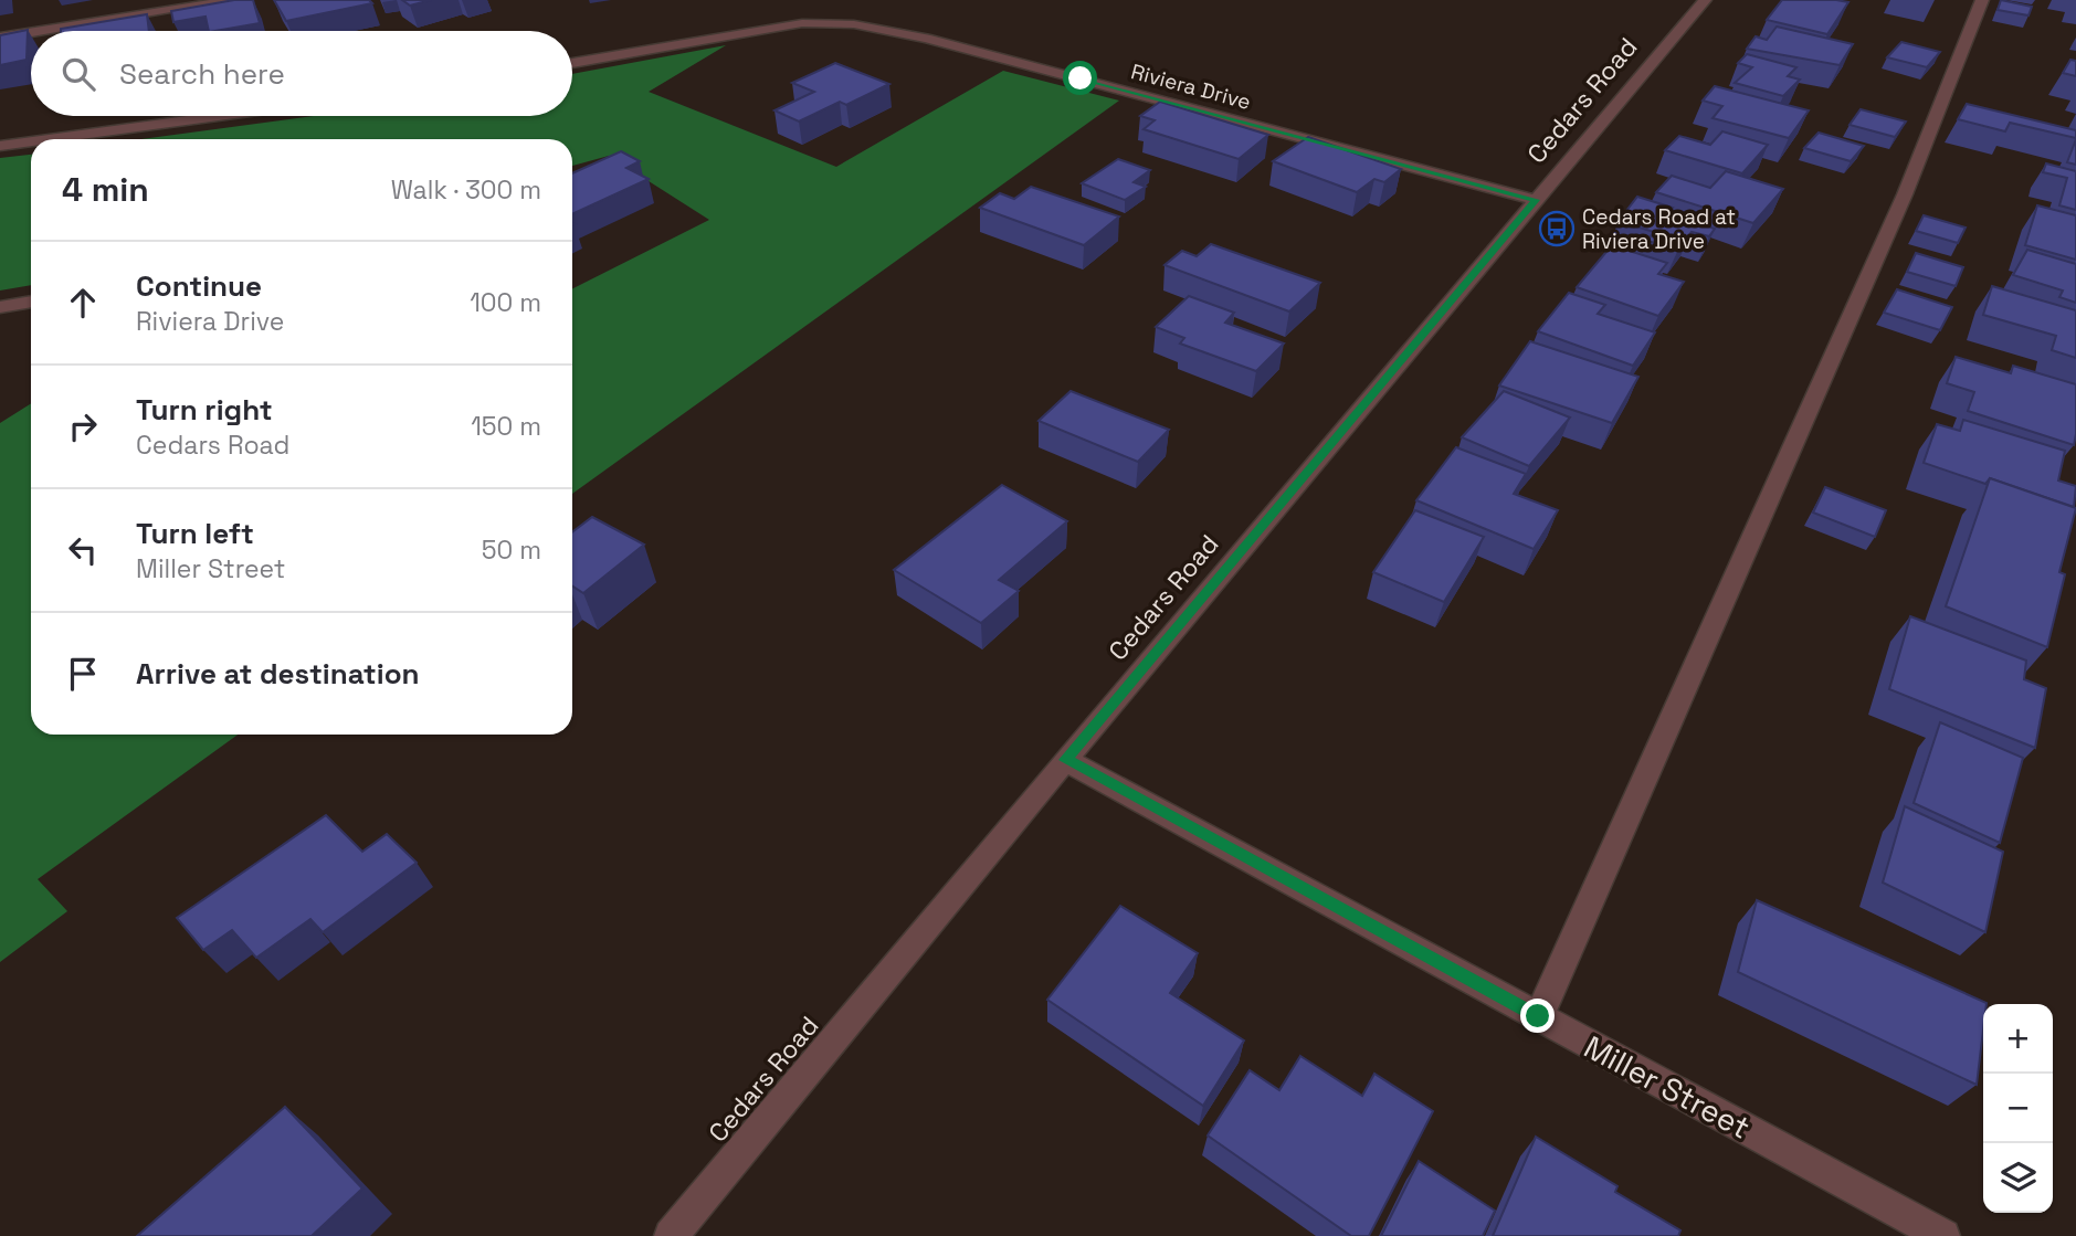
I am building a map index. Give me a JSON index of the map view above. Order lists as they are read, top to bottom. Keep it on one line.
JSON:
{"streets":{"street":["Riviera Drive","Cedars Road","Miller Street"]},"crossings":[["Riviera Drive","Cedars Road"],["Cedars Road","Miller Street"]],"places":{"bus stop":["Cedars Road at Riviera Drive"]},"page":{"search":"Search here","heading":["4 min","Walk · 300 m"],"list":[["Continue","Riviera Drive","100 m"],["Turn right","Cedars Road","150 m"],["Turn left","Miller Street","50 m"],"Arrive at destination"],"map_buttons":["+","−"]}}
